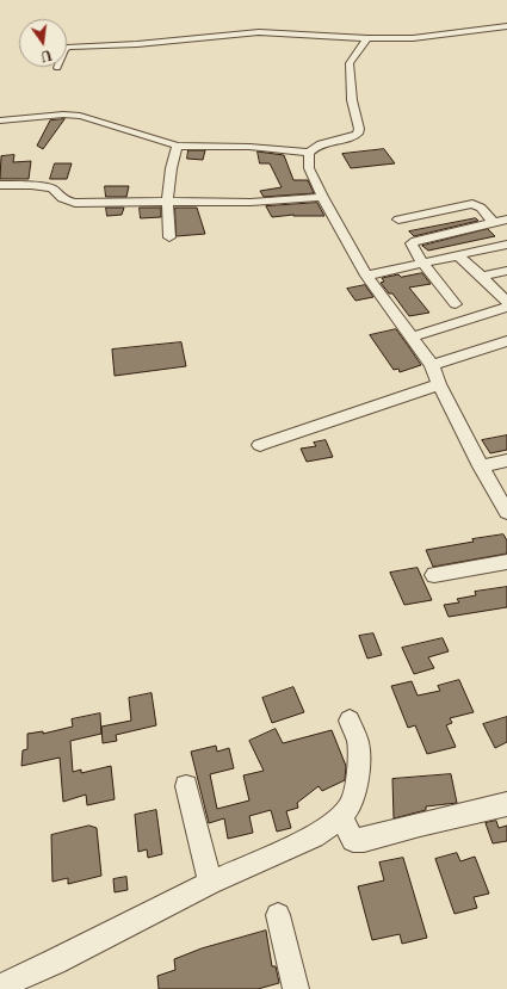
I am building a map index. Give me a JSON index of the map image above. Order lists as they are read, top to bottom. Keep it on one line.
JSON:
{"north":"bottom"}
